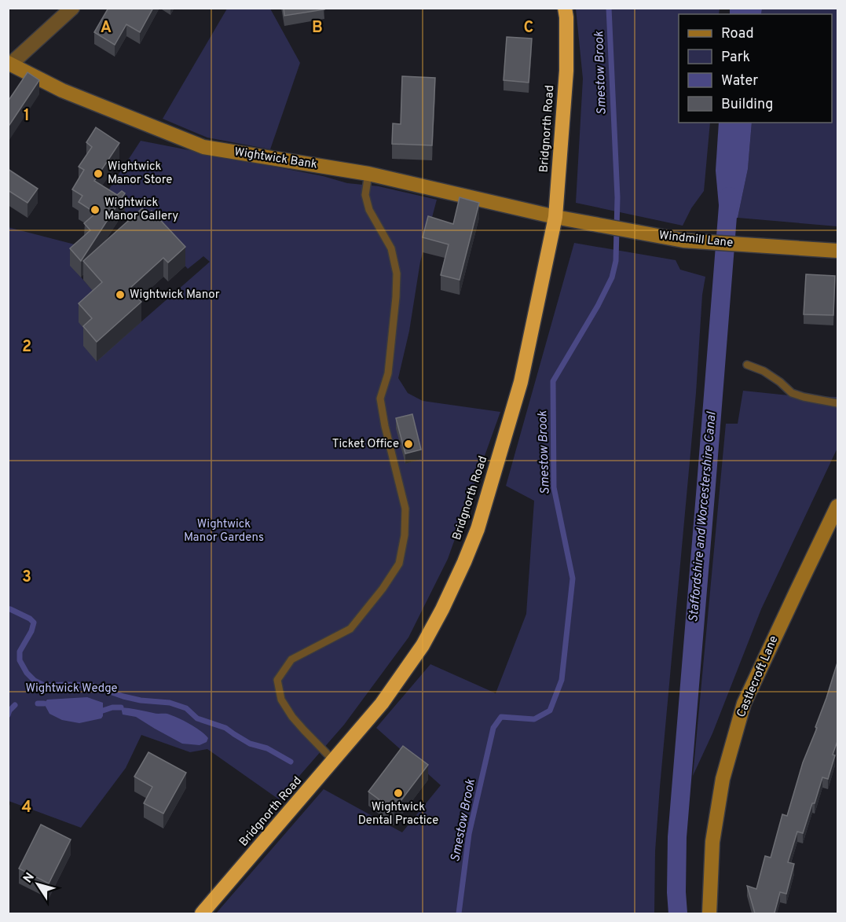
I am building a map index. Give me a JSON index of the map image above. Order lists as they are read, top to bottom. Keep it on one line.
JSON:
{"streets":{"highway":["Bridgnorth Road"],"street":["Wightwick Bank","Windmill Lane","Castlecroft Lane"]},"crossings":[["Bridgnorth Road","Wightwick Bank"],["Bridgnorth Road","Windmill Lane"],["Wightwick Bank","Windmill Lane"]],"water":["Smestow Brook","Staffordshire and Worcestershire Canal"],"parks":["Wightwick Manor Gardens","Wightwick Wedge"],"places":["Wightwick Manor Store","Wightwick Manor Gallery","Wightwick Manor","Ticket Office","Wightwick Dental Practice"],"legend":["Road","Park","Water","Building"],"north":"top left","grid":{"columns":["A","B","C"],"rows":["1","2","3","4"]}}
